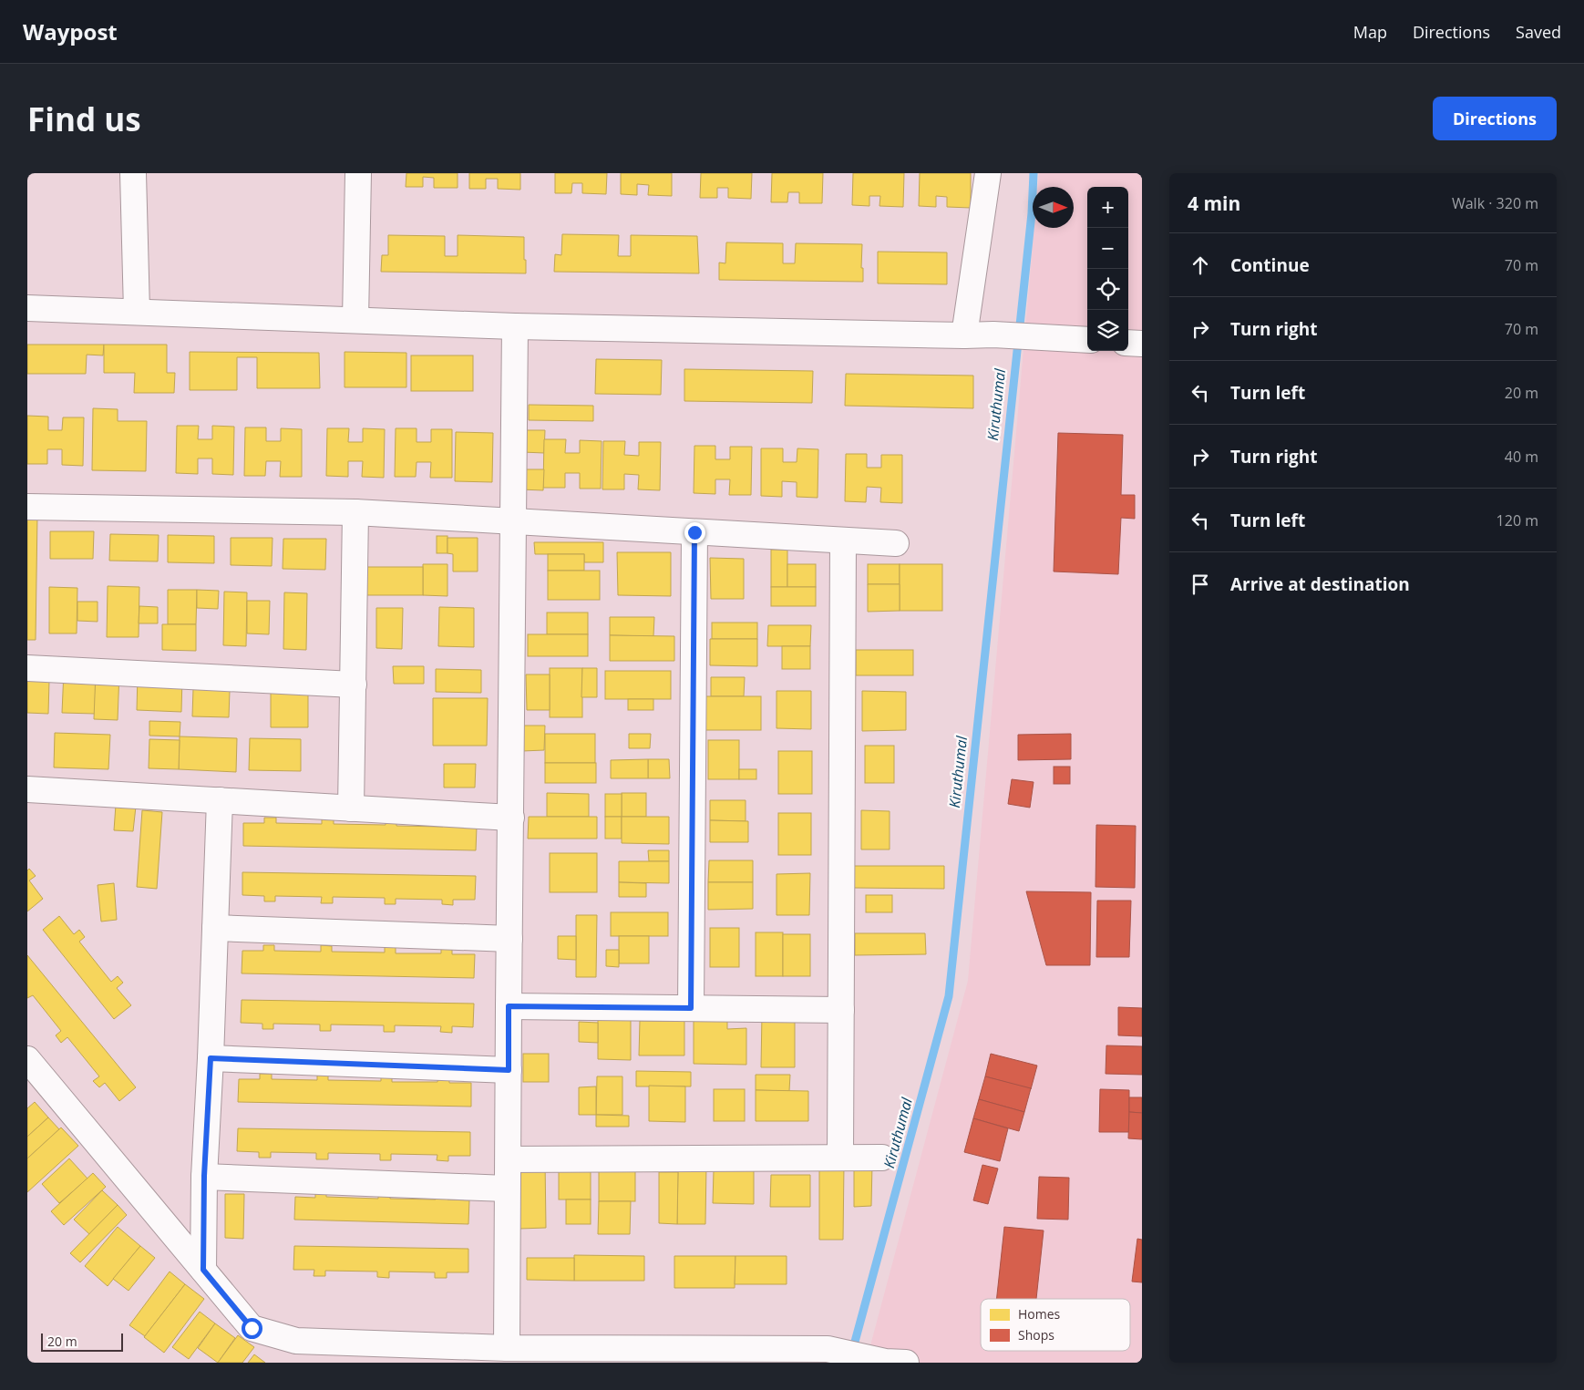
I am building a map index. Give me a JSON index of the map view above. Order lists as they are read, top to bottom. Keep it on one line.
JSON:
{"water":["Kiruthumal"],"legend":["Homes","Shops"],"scale_bar":"20 m","north":"right","page":{"header":"Waypost","nav":["Map","Directions","Saved"],"buttons":"Directions","title":"Find us","heading":["4 min","Walk · 320 m"],"map_buttons":["+","−"],"list":[["Continue","70 m"],["Turn right","70 m"],["Turn left","20 m"],["Turn right","40 m"],["Turn left","120 m"],"Arrive at destination"],"scale":"20 m"}}
